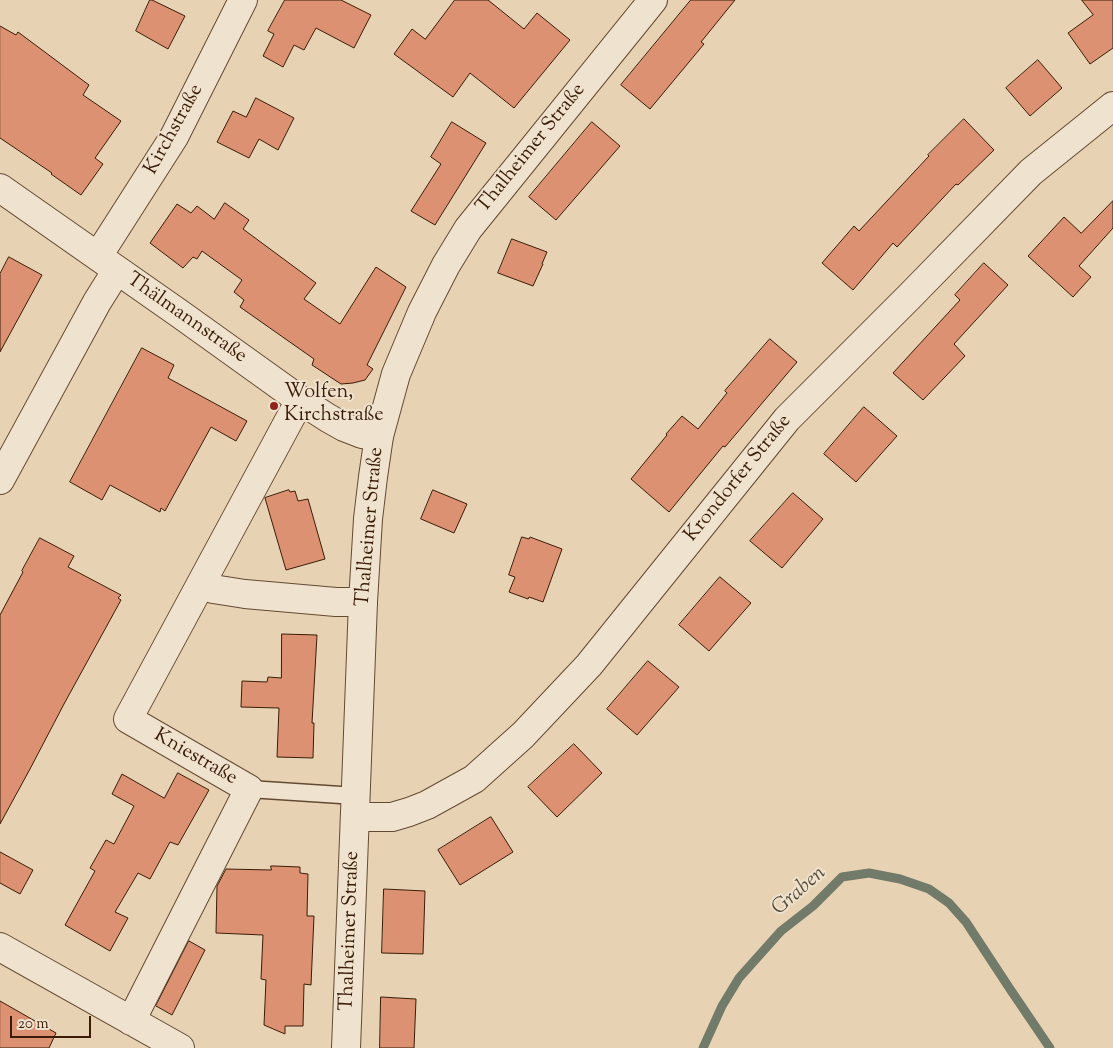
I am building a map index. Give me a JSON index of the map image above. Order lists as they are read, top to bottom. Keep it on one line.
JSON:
{"streets":{"street":["Kirchstraße","Thalheimer Straße","Thälmannstraße","Krondorfer Straße","Kniestraße"]},"crossings":[["Kirchstraße","Thälmannstraße"],["Thalheimer Straße","Thälmannstraße"],["Thalheimer Straße","Krondorfer Straße"],["Thälmannstraße","Kniestraße"]],"water":["Graben"],"places":["Wolfen, Kirchstraße"],"scale_bar":"20 m"}
